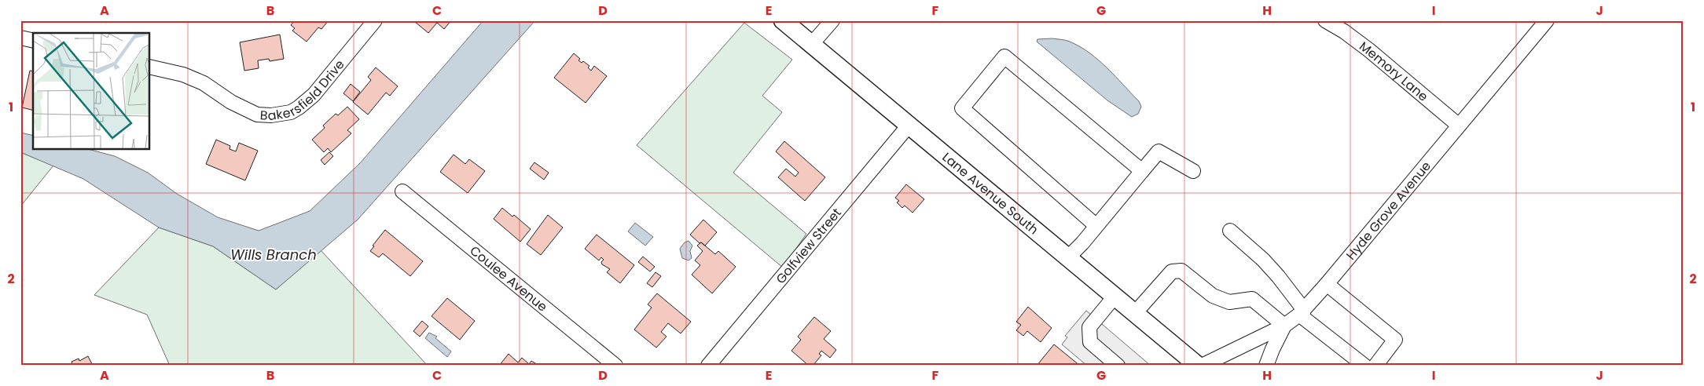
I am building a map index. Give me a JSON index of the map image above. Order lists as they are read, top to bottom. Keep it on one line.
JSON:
{"streets":{"main road":["Lane Avenue South"],"street":["Memory Lane","Bakersfield Drive","Hyde Grove Avenue","Golfview Street","Coulee Avenue"]},"crossings":[["Memory Lane","Hyde Grove Avenue"],["Lane Avenue South","Golfview Street"]],"water":["Wills Branch"],"grid":{"columns":["A","B","C","D","E","F","G","H","I","J"],"rows":["1","2"]}}
